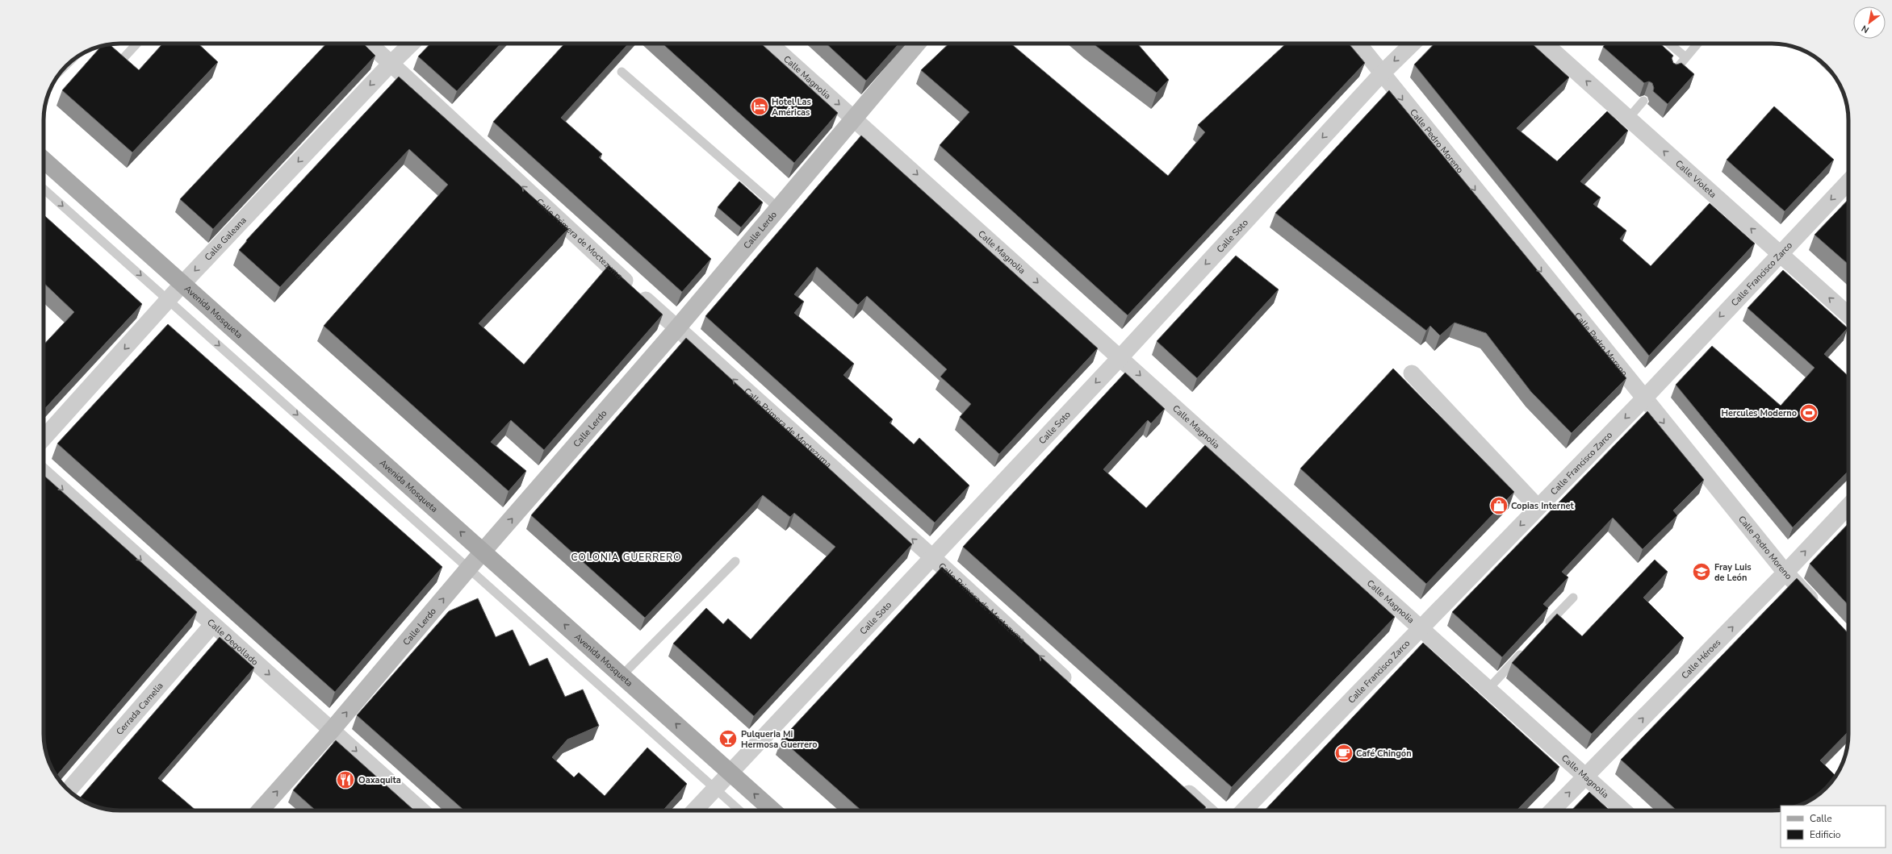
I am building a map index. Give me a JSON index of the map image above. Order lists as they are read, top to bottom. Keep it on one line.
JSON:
{"streets":{"main road":["Avenida Mosqueta"],"street":["Calle Magnolia","Calle Pedro Moreno","Calle Violeta","Calle Lerdo","Calle Soto","Calle Galeana","Calle Primera de Moctezuma","Calle Francisco Zarco","Calle Degollado","Calle Héroes","Cerrada Camelia"]},"crossings":[["Calle Magnolia","Calle Lerdo"],["Calle Magnolia","Calle Soto"],["Calle Magnolia","Calle Francisco Zarco"],["Calle Magnolia","Calle Héroes"],["Calle Pedro Moreno","Calle Soto"],["Calle Pedro Moreno","Calle Francisco Zarco"],["Calle Pedro Moreno","Calle Héroes"],["Calle Violeta","Calle Francisco Zarco"],["Calle Lerdo","Calle Primera de Moctezuma"],["Calle Lerdo","Avenida Mosqueta"],["Calle Lerdo","Calle Degollado"],["Calle Soto","Calle Primera de Moctezuma"],["Calle Soto","Avenida Mosqueta"],["Calle Galeana","Calle Primera de Moctezuma"],["Calle Galeana","Avenida Mosqueta"],["Calle Degollado","Cerrada Camelia"]],"one_way":["Calle Magnolia","Calle Pedro Moreno","Calle Violeta","Calle Lerdo","Calle Soto","Calle Galeana","Calle Primera de Moctezuma","Calle Francisco Zarco","Avenida Mosqueta","Calle Degollado","Calle Héroes"],"districts":["COLONIA GUERRERO"],"places":{"hotel":["Hotel Las Américas"],"sports":["Hercules Moderno"],"shop":["Copias Internet"],"school or university":["Fray Luis de León"],"bar":["Pulqueria Mi Hermosa Guerrero"],"cafe":["Café Chingón"],"restaurant":["Oaxaquita"]},"legend":["Calle","Edificio"],"north":"bottom left"}
